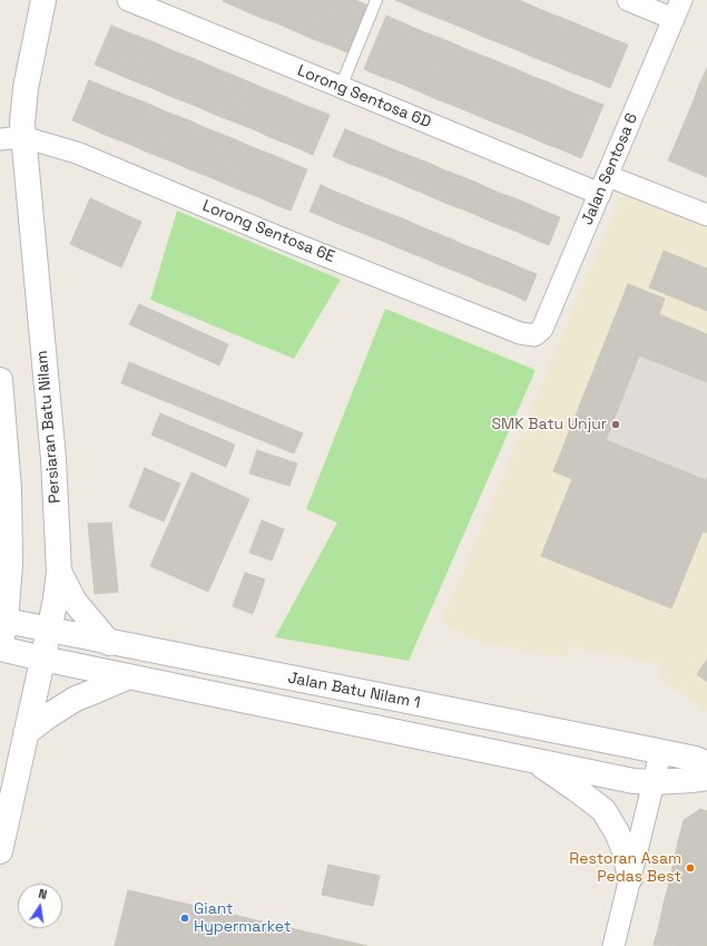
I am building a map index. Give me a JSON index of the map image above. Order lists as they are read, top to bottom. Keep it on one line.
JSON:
{"streets":{"main road":["Persiaran Batu Nilam","Jalan Batu Nilam 1"],"street":["Lorong Sentosa 6D","Jalan Sentosa 6","Lorong Sentosa 6E"]},"crossings":[["Lorong Sentosa 6D","Jalan Sentosa 6"],["Jalan Sentosa 6","Lorong Sentosa 6E"],["Lorong Sentosa 6E","Persiaran Batu Nilam"],["Persiaran Batu Nilam","Jalan Batu Nilam 1"]],"places":["SMK Batu Unjur","Restoran Asam Pedas Best","Giant Hypermarket"],"north":"top"}
